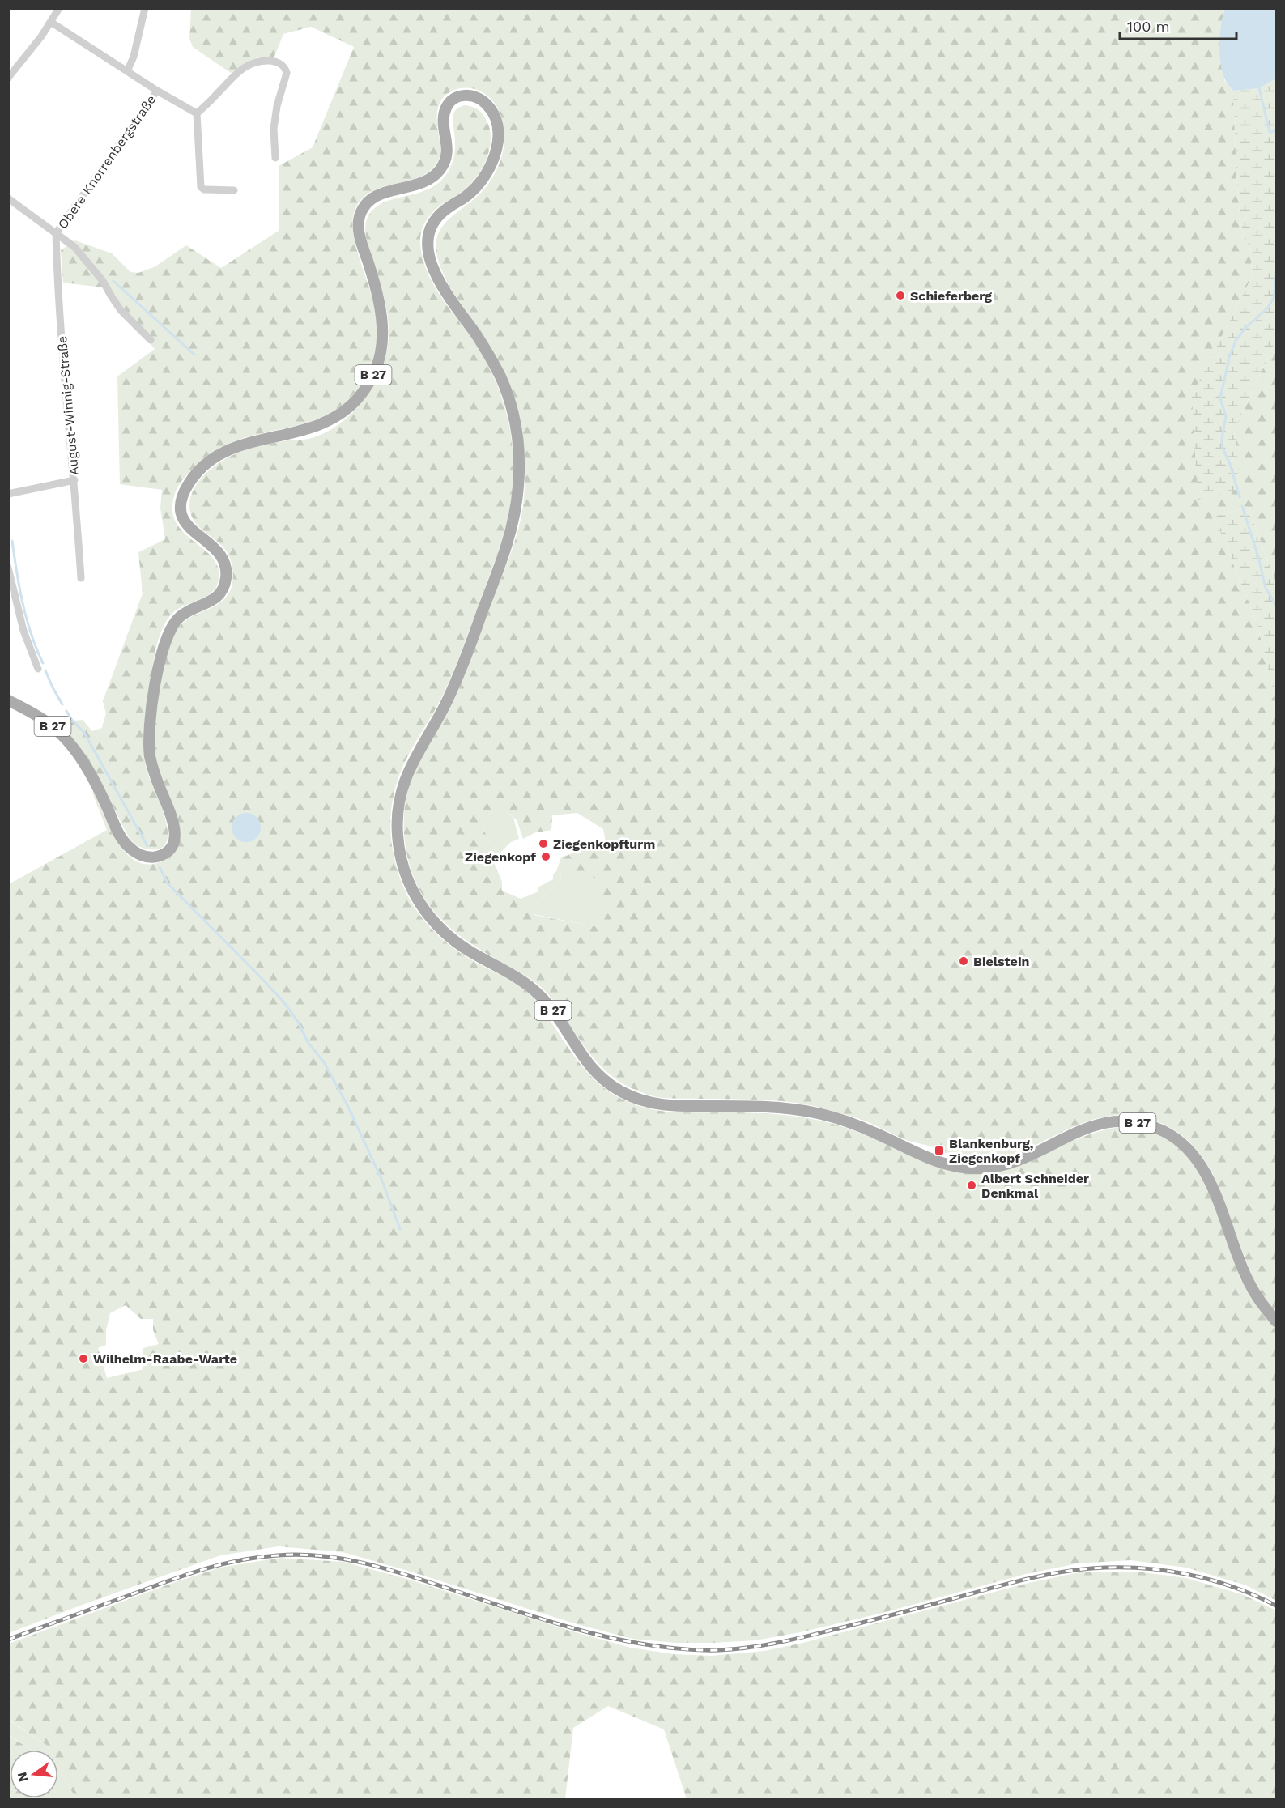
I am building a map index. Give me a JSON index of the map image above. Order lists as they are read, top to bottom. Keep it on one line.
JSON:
{"streets":{"main road":["B 27"],"street":["Obere Knorrenbergstraße","August-Winnig-Straße"]},"crossings":[["Obere Knorrenbergstraße","August-Winnig-Straße"]],"places":{"other":["Schieferberg","Ziegenkopfturm","Ziegenkopf","Bielstein","Albert Schneider Denkmal","Wilhelm-Raabe-Warte"],"transit":["Blankenburg, Ziegenkopf"]},"scale_bar":"100 m","north":"left"}
